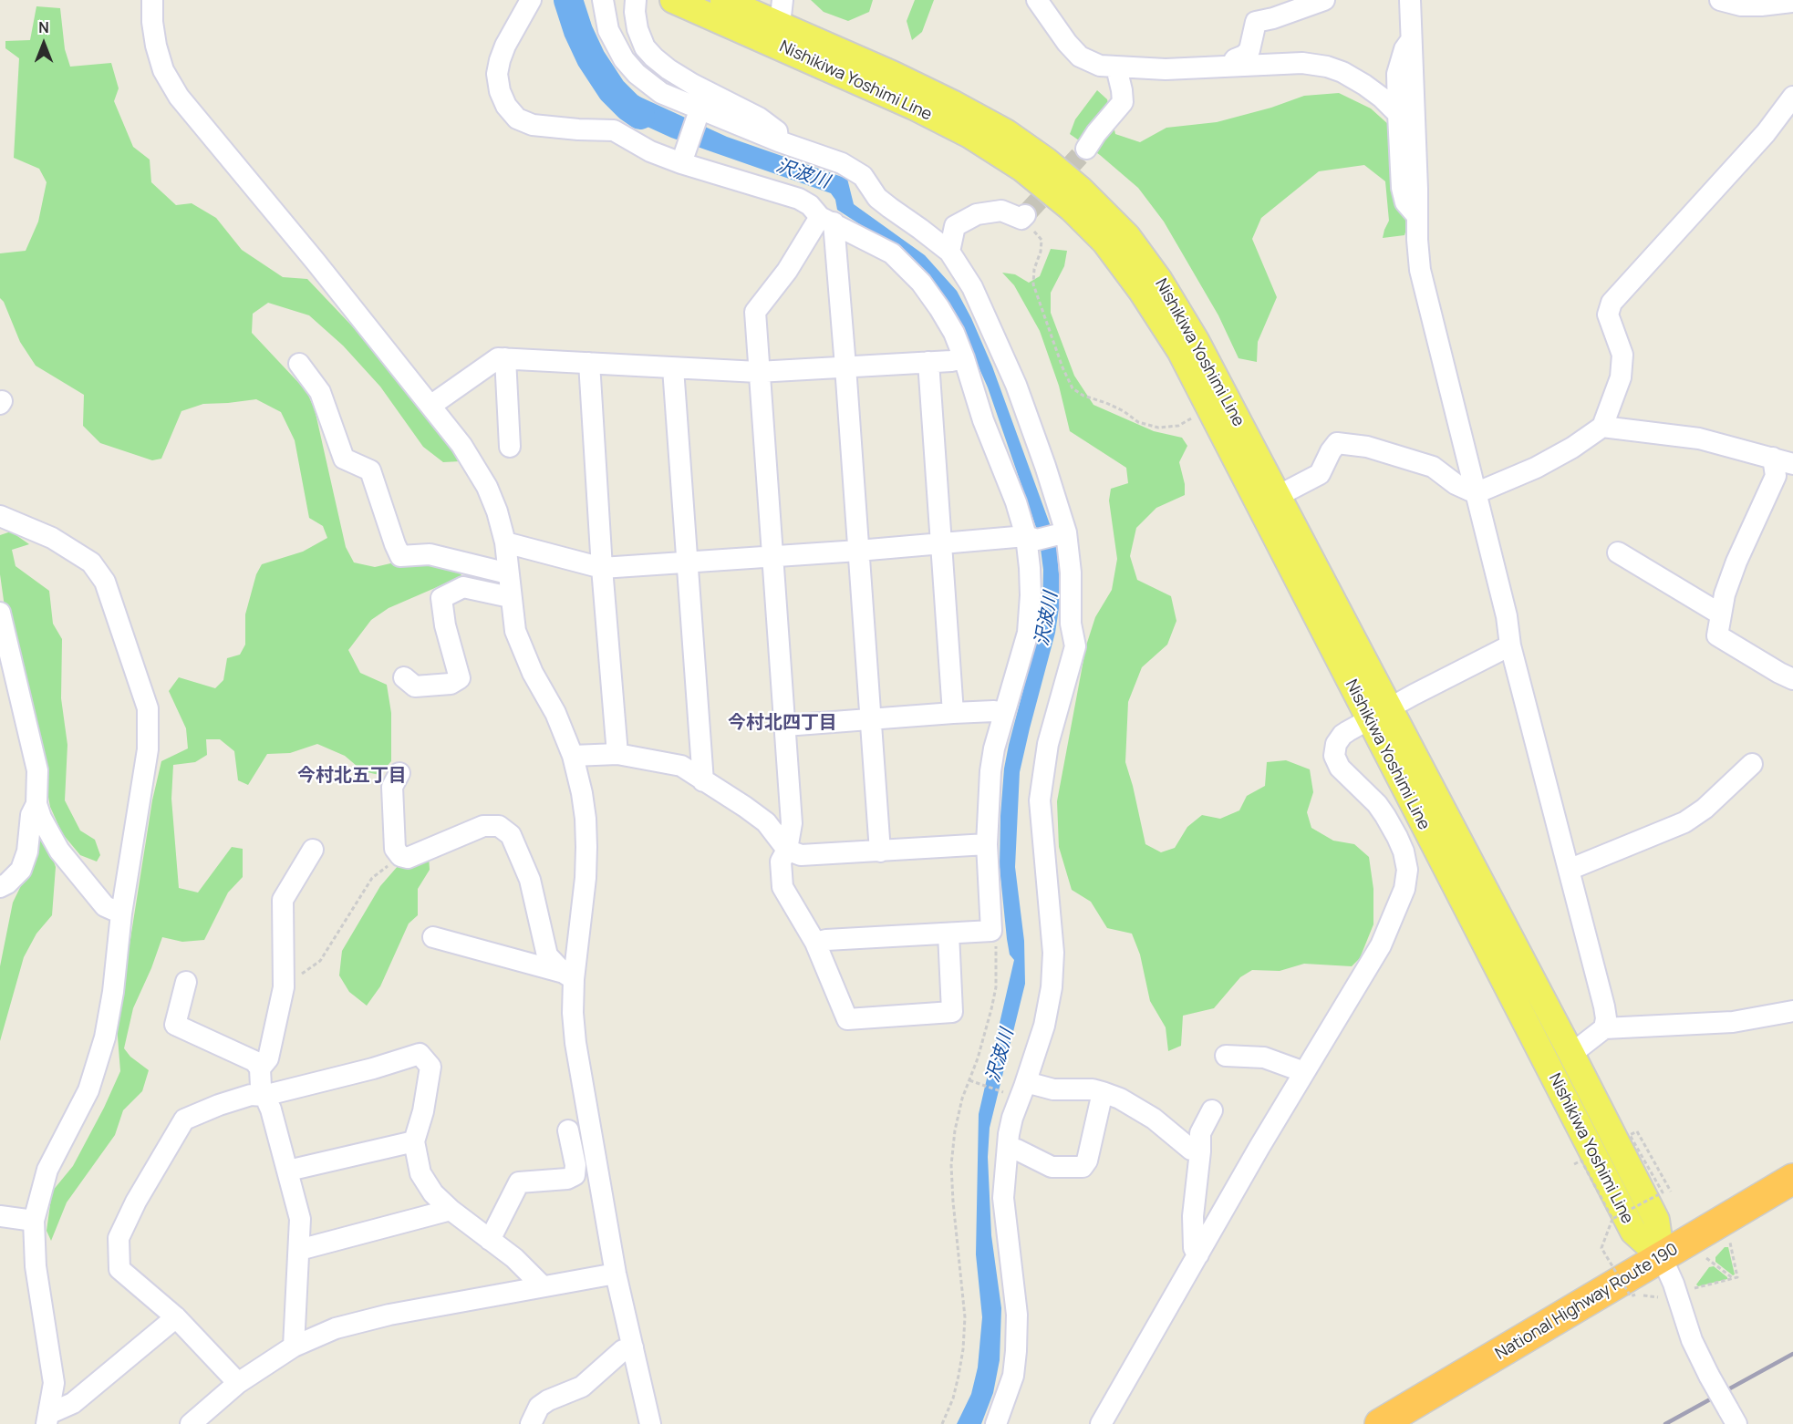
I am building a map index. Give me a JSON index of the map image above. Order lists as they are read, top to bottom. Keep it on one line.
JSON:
{"streets":{"highway":["National Highway Route 190"],"main road":["Nishikiwa Yoshimi Line"]},"crossings":[["Nishikiwa Yoshimi Line","National Highway Route 190"]],"districts":["今村北四丁目","今村北五丁目"],"water":["沢波川"],"north":"top"}
